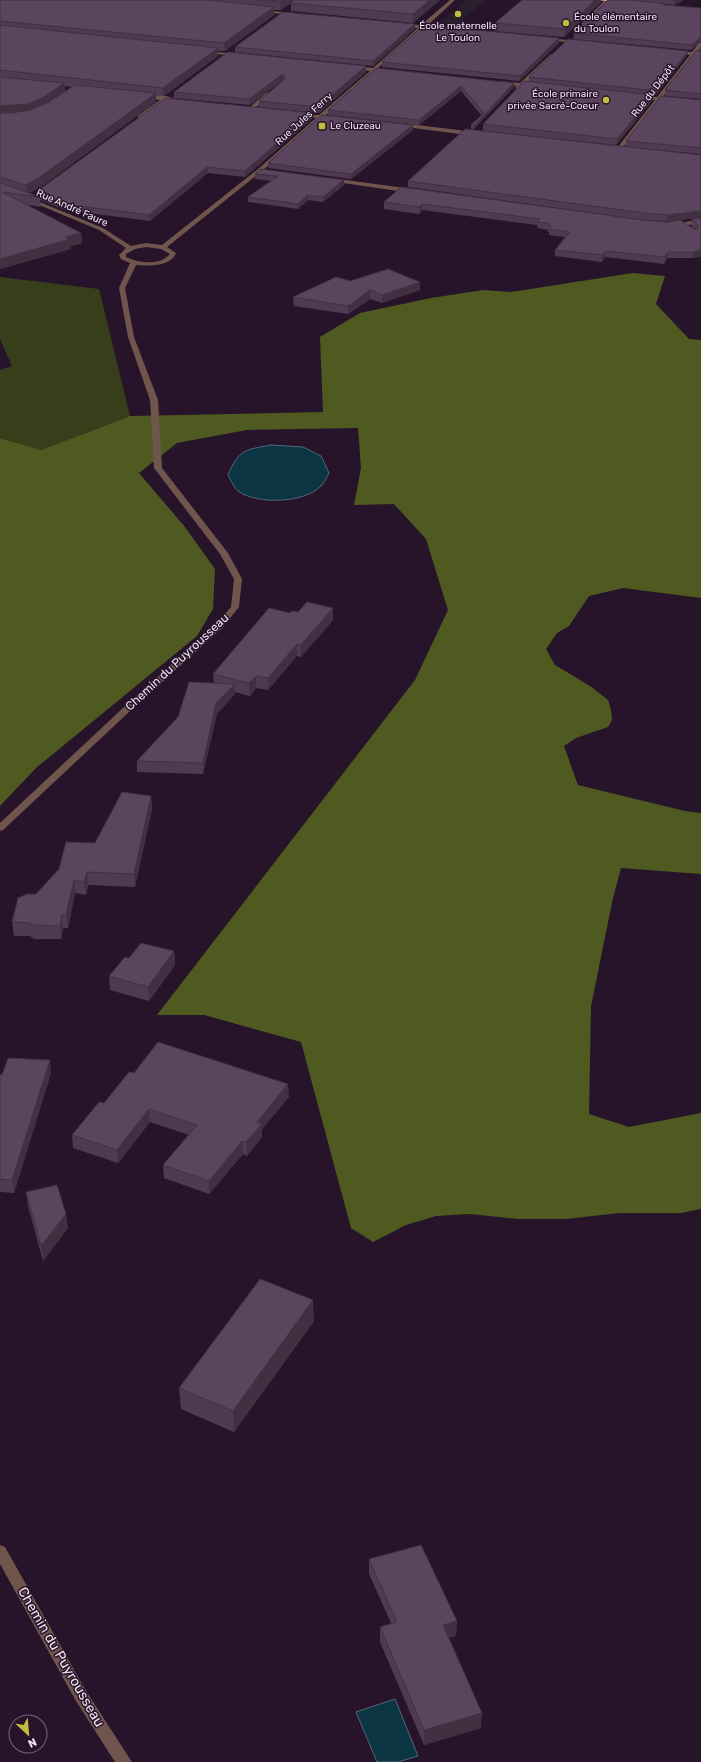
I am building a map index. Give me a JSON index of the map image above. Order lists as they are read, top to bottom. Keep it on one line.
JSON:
{"streets":{"street":["Rue du Dépôt","Rue Jules Ferry","Rue André Faure","Chemin du Puyrousseau"]},"places":{"other":["École maternelle Le Toulon","École élémentaire du Toulon","École primaire privée Sacré-Coeur"],"transit":["Le Cluzeau"]},"north":"bottom right"}
